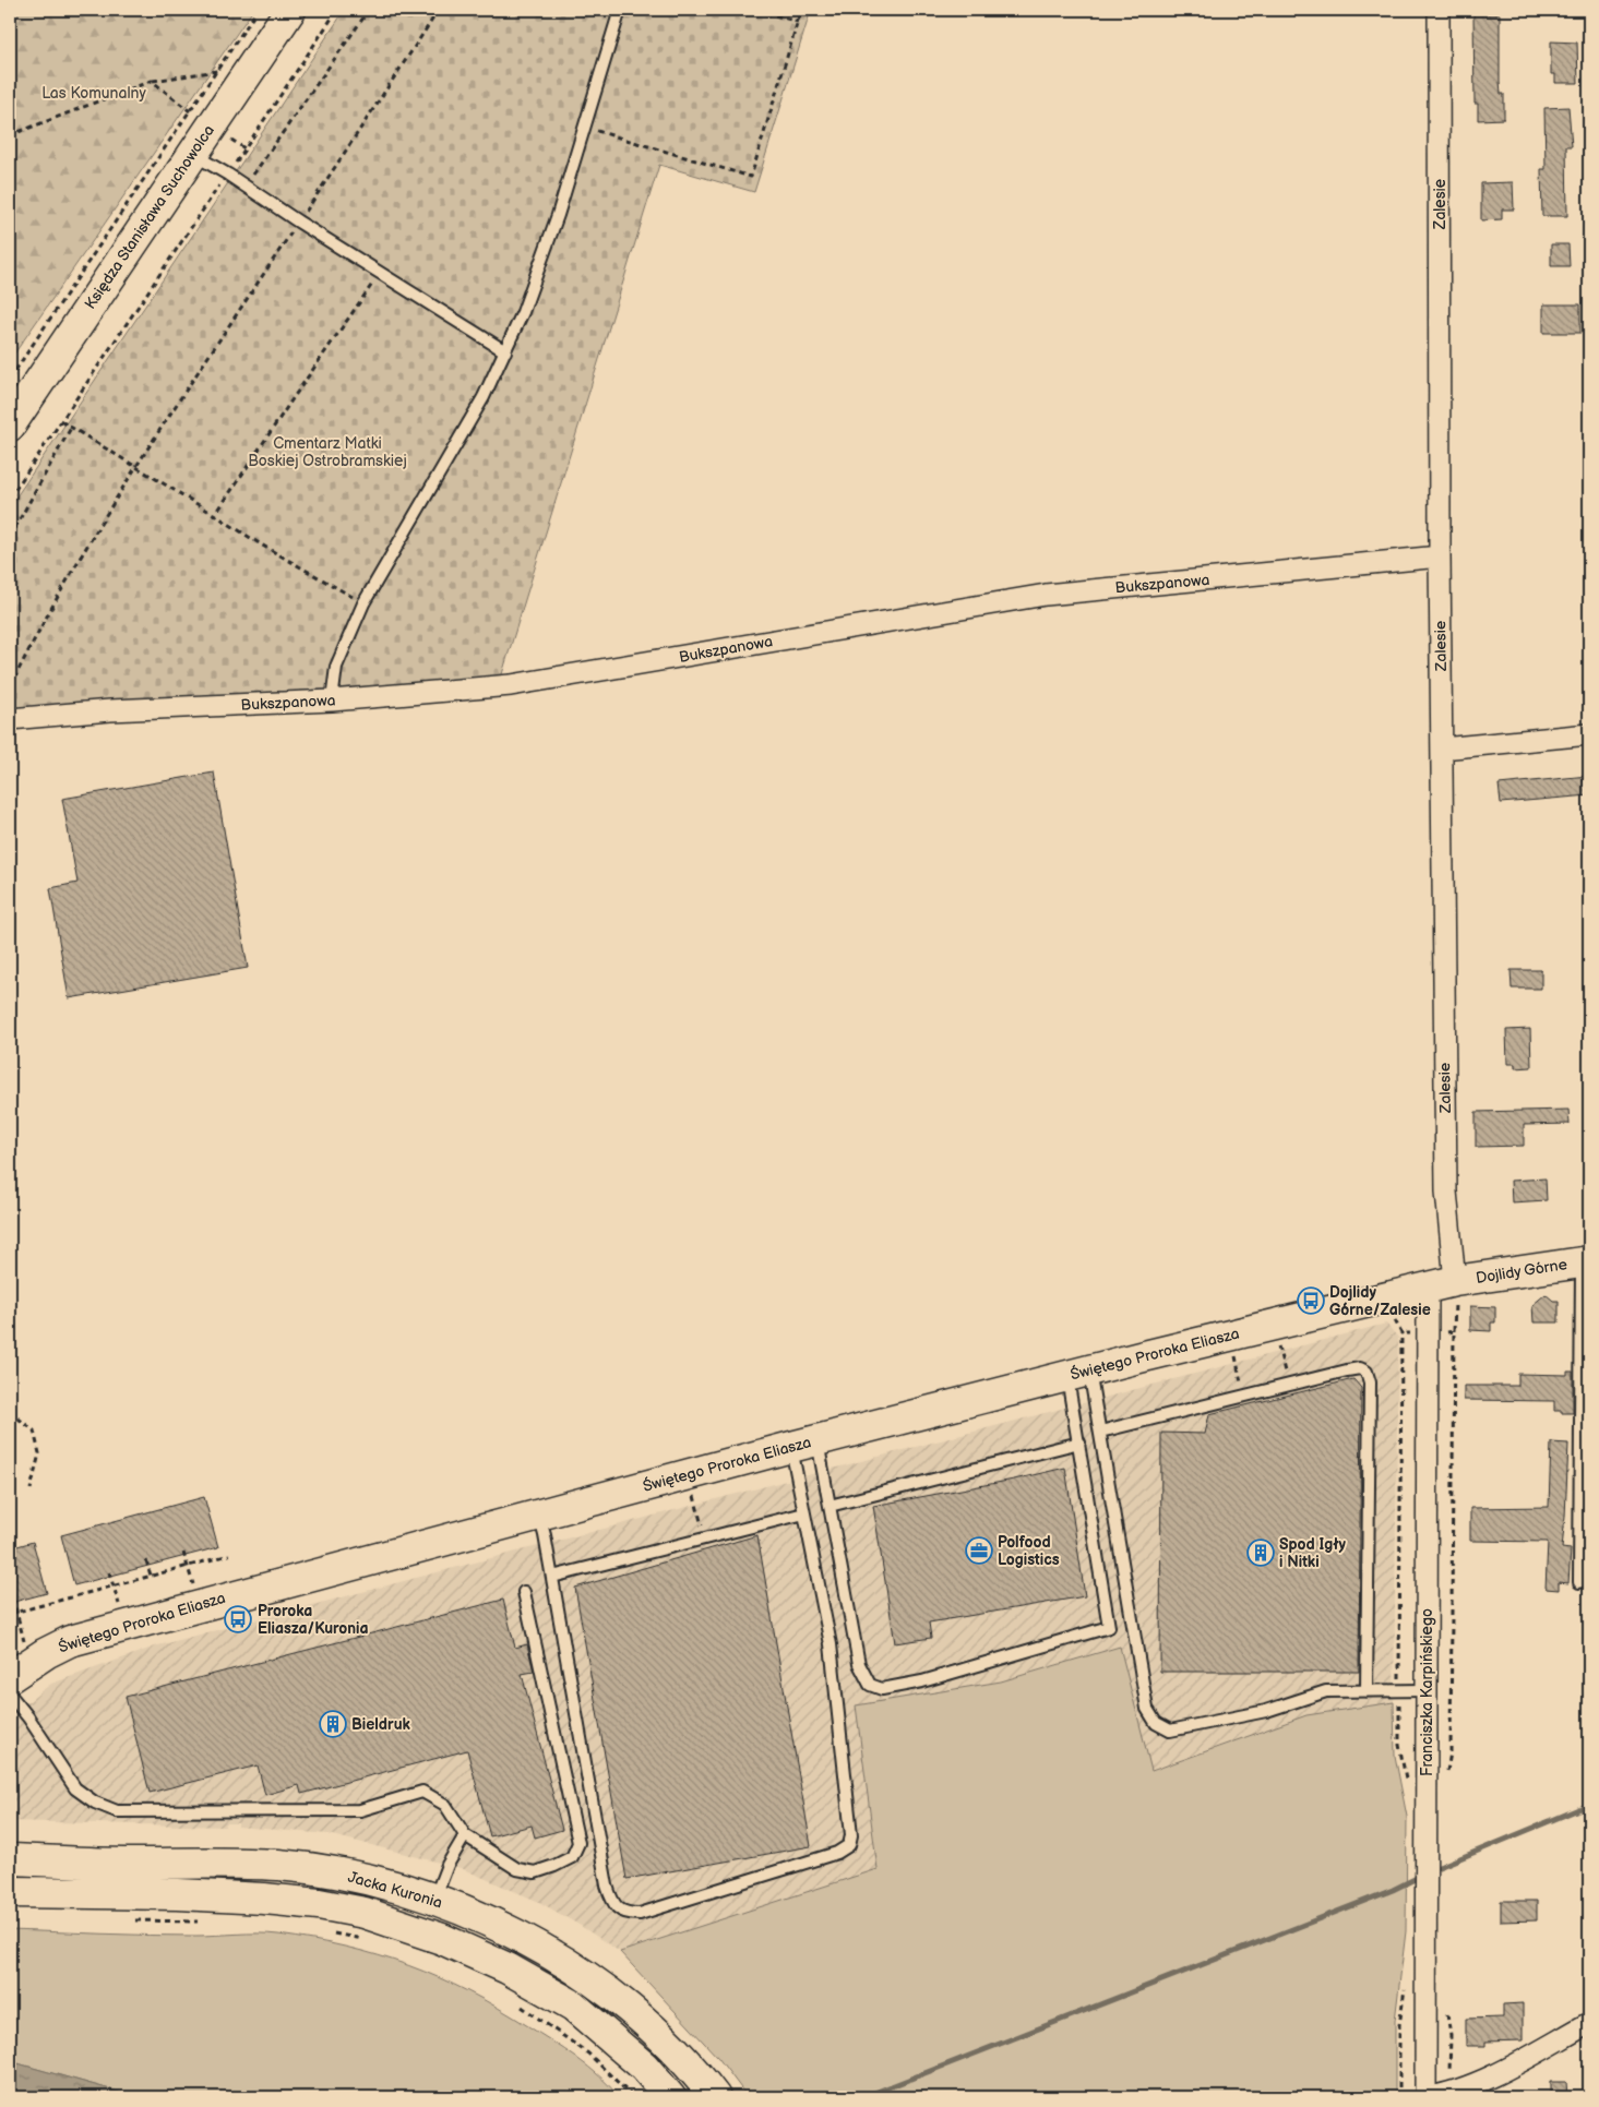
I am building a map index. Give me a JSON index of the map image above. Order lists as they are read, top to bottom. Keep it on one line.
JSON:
{"streets":{"main road":["Księdza Stanisława Suchowolca","Dojlidy Górne","Świętego Proroka Eliasza","Jacka Kuronia"],"street":["Zalesie","Bukszpanowa","Franciszka Karpińskiego"]},"crossings":[["Zalesie","Bukszpanowa"],["Zalesie","Dojlidy Górne"],["Zalesie","Świętego Proroka Eliasza"],["Zalesie","Franciszka Karpińskiego"],["Dojlidy Górne","Świętego Proroka Eliasza"],["Dojlidy Górne","Franciszka Karpińskiego"],["Świętego Proroka Eliasza","Franciszka Karpińskiego"]],"parks":["Las Komunalny","Cmentarz Matki Boskiej Ostrobramskiej"],"places":{"bus stop":["Dojlidy Górne/Zalesie","Proroka Eliasza/Kuronia"],"office":["Polfood Logistics"],"building":["Spod Igły i Nitki","Bieldruk"]}}
